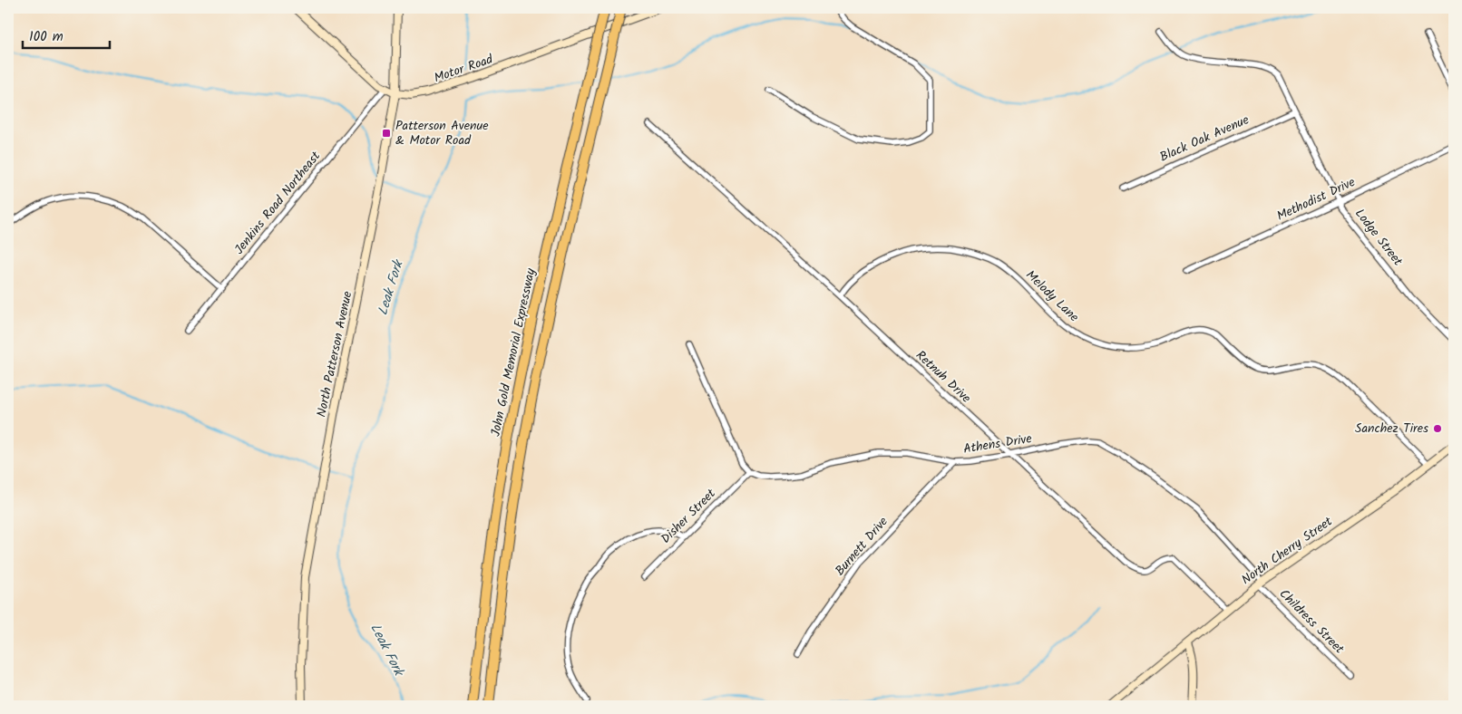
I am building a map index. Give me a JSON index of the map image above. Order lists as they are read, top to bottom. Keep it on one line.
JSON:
{"streets":{"highway":["John Gold Memorial Expressway"],"main road":["Motor Road","North Patterson Avenue","North Cherry Street"],"street":["Black Oak Avenue","Methodist Drive","Jenkins Road Northeast","Lodge Street","Melody Lane","Retnuh Drive","Athens Drive","Disher Street","Burnett Drive","Childress Street"]},"crossings":[["Motor Road","Jenkins Road Northeast"],["Motor Road","North Patterson Avenue"],["Black Oak Avenue","Lodge Street"],["Methodist Drive","Lodge Street"],["Melody Lane","Retnuh Drive"],["Melody Lane","North Cherry Street"],["Retnuh Drive","Athens Drive"],["Retnuh Drive","North Cherry Street"],["Athens Drive","Disher Street"],["Athens Drive","Burnett Drive"],["Athens Drive","North Cherry Street"],["Athens Drive","Childress Street"],["North Cherry Street","Childress Street"]],"water":["Leak Fork"],"places":{"transit":["Patterson Avenue & Motor Road"],"other":["Sanchez Tires"]},"scale_bar":"100 m"}
